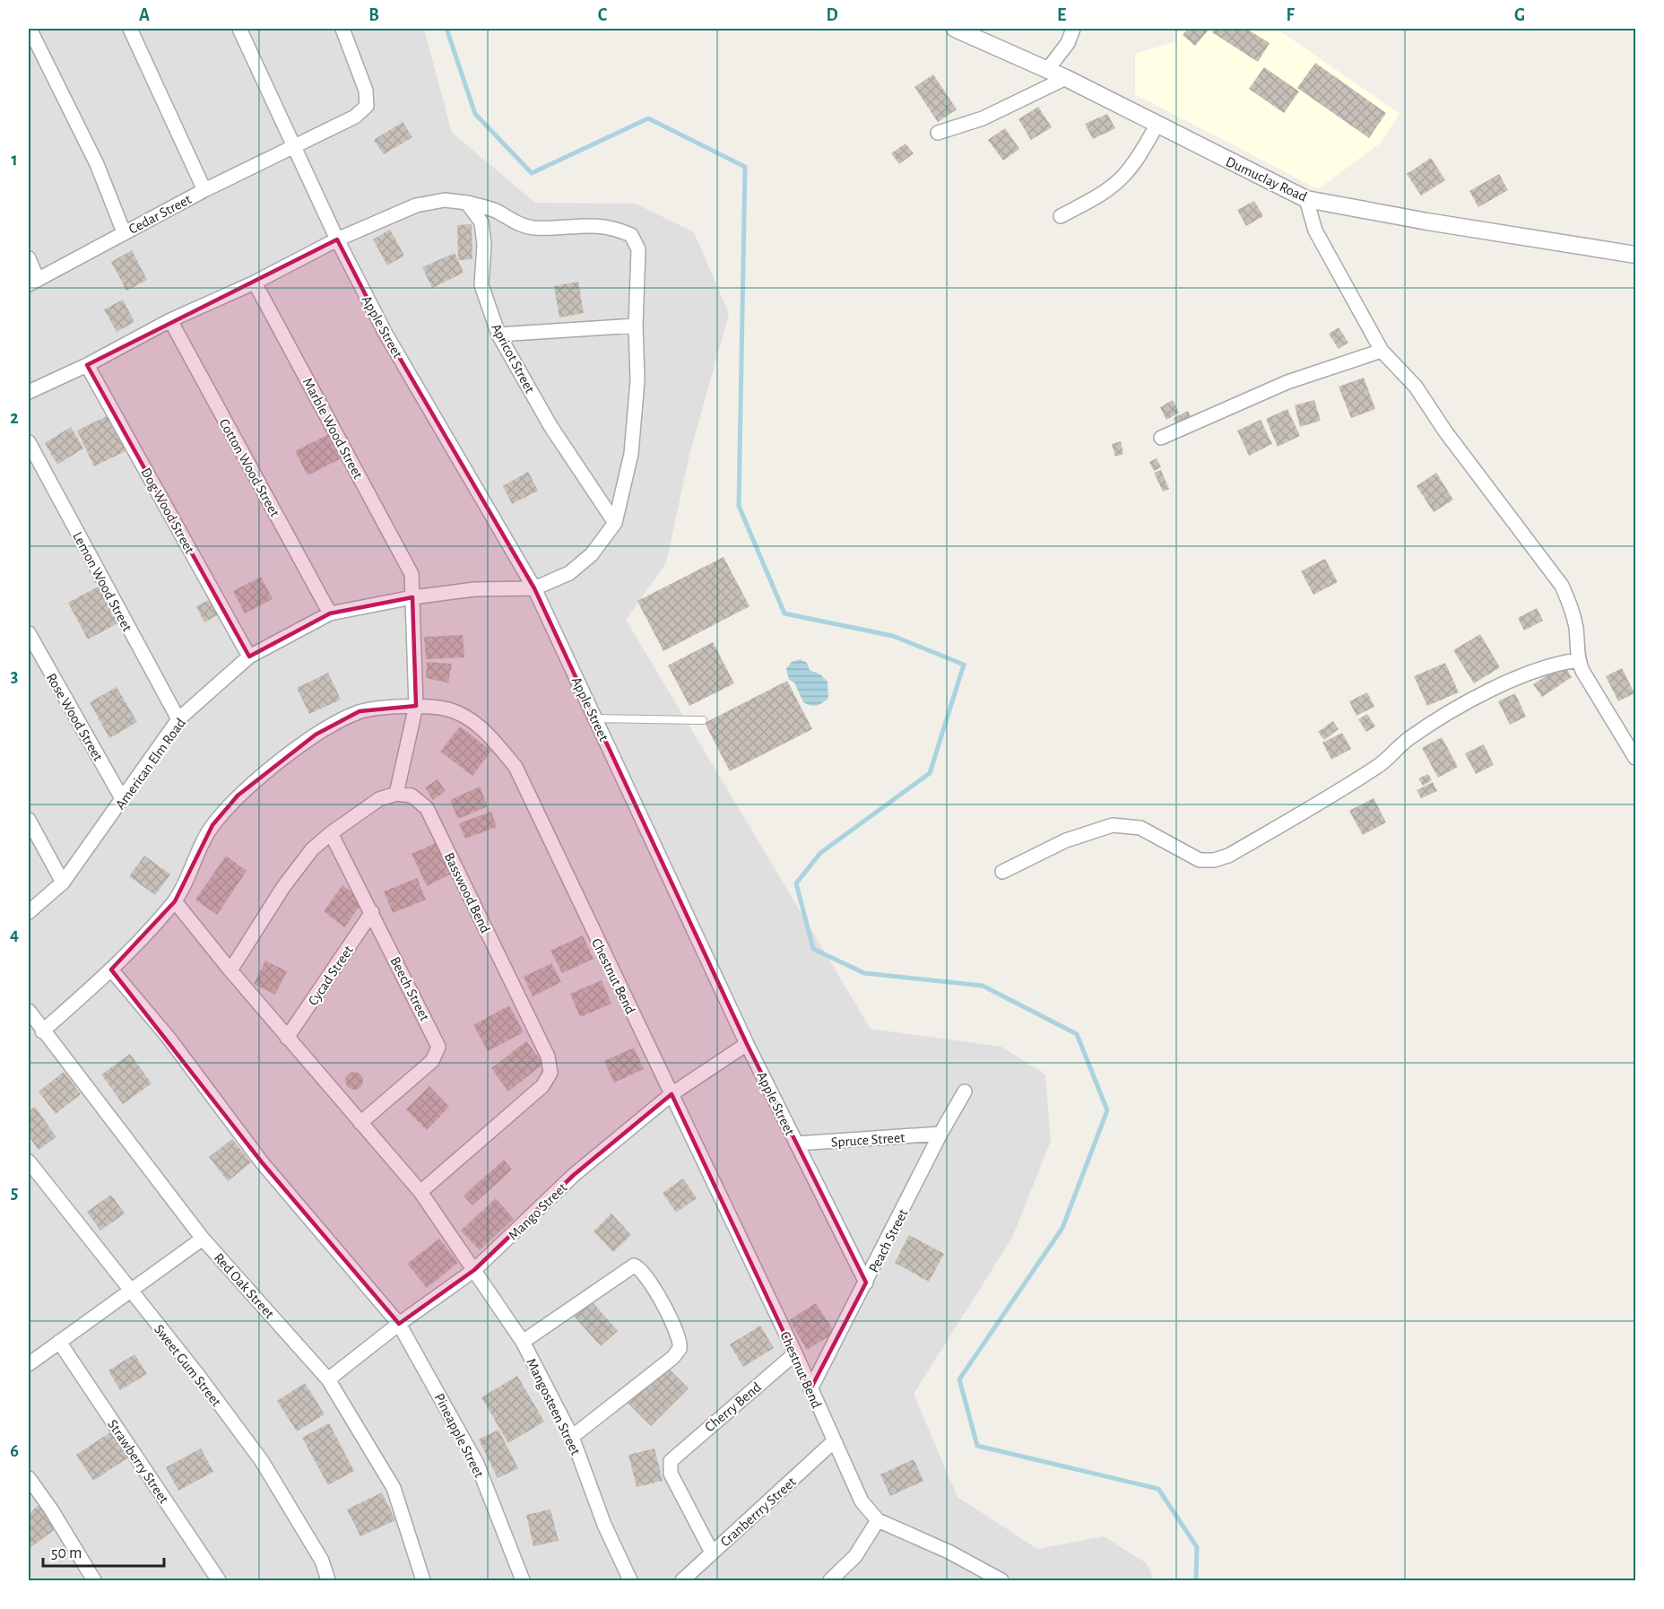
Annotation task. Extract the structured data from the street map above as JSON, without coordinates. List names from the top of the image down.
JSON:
{
  "streets": {
    "street": [
      "Dumuclay Road",
      "Cedar Street",
      "Apple Street",
      "Apricot Street",
      "Marble Wood Street",
      "Cotton Wood Street",
      "Dog Wood Street",
      "Lemon Wood Street",
      "Rose Wood Street",
      "American Elm Road",
      "Basswood Bend",
      "Cycad Street",
      "Chestnut Bend",
      "Beech Street",
      "Spruce Street",
      "Mango Street",
      "Peach Street",
      "Red Oak Street",
      "Sweet Gum Street",
      "Mangosteen Street",
      "Cherry Bend",
      "Pineapple Street",
      "Strawberry Street",
      "Cranberrry Street"
    ]
  },
  "crossings": [
    ["Cedar Street", "Apple Street"],
    ["Apple Street", "Spruce Street"],
    ["Apple Street", "Mango Street"],
    ["Apple Street", "Peach Street"],
    ["Marble Wood Street", "American Elm Road"],
    ["Cotton Wood Street", "American Elm Road"],
    ["Dog Wood Street", "American Elm Road"],
    ["Lemon Wood Street", "American Elm Road"],
    ["Rose Wood Street", "American Elm Road"],
    ["Basswood Bend", "Mangosteen Street"],
    ["Cycad Street", "Beech Street"],
    ["Cycad Street", "Mangosteen Street"],
    ["Chestnut Bend", "Mango Street"],
    ["Chestnut Bend", "Peach Street"],
    ["Chestnut Bend", "Red Oak Street"],
    ["Chestnut Bend", "Mangosteen Street"],
    ["Chestnut Bend", "Cherry Bend"],
    ["Chestnut Bend", "Pineapple Street"],
    ["Chestnut Bend", "Cranberrry Street"],
    ["Beech Street", "Mangosteen Street"],
    ["Spruce Street", "Peach Street"],
    ["Mango Street", "Red Oak Street"],
    ["Mango Street", "Mangosteen Street"],
    ["Mango Street", "Pineapple Street"],
    ["Cherry Bend", "Cranberrry Street"]
  ],
  "scale_bar": "50 m",
  "grid": {
    "columns": [
      "A",
      "B",
      "C",
      "D",
      "E",
      "F",
      "G"
    ],
    "rows": [
      "1",
      "2",
      "3",
      "4",
      "5",
      "6"
    ]
  }
}
